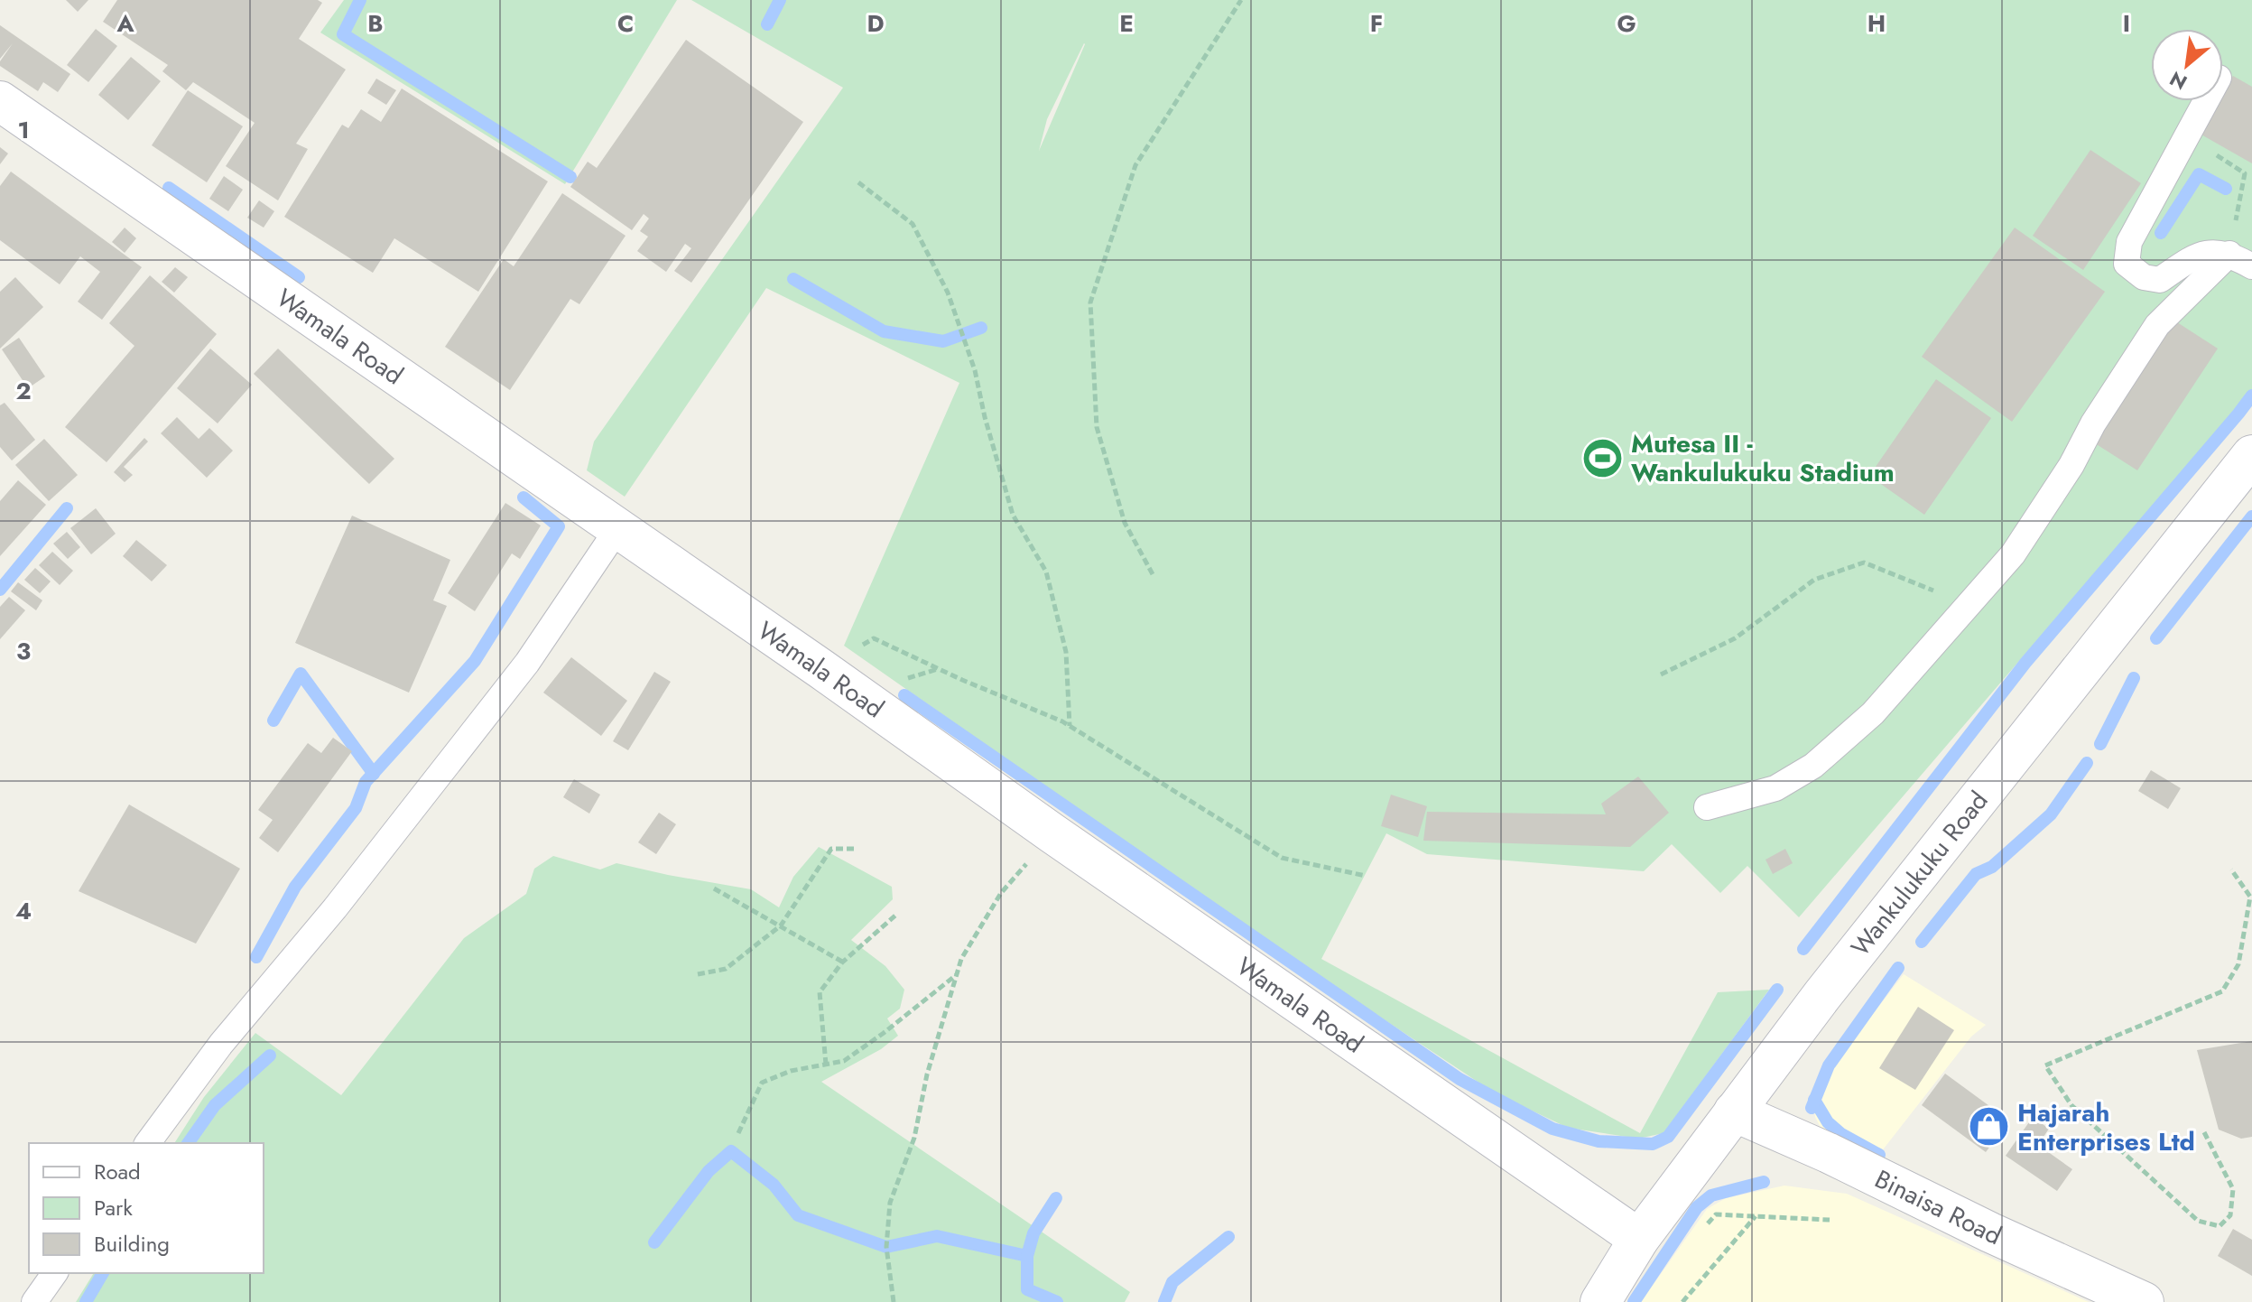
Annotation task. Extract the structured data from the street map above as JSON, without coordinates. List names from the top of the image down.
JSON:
{
  "streets": {
    "street": ["Wamala Road", "Wankulukuku Road", "Binaisa Road"]
  },
  "crossings": [
    ["Wamala Road", "Wankulukuku Road"],
    ["Wankulukuku Road", "Binaisa Road"]
  ],
  "places": {
    "sports": ["Mutesa II - Wankulukuku Stadium"],
    "shop": ["Hajarah Enterprises Ltd"]
  },
  "legend": ["Road", "Park", "Building"],
  "north": "bottom left",
  "grid": {
    "columns": [
      "A",
      "B",
      "C",
      "D",
      "E",
      "F",
      "G",
      "H",
      "I"
    ],
    "rows": [
      "1",
      "2",
      "3",
      "4"
    ]
  }
}
